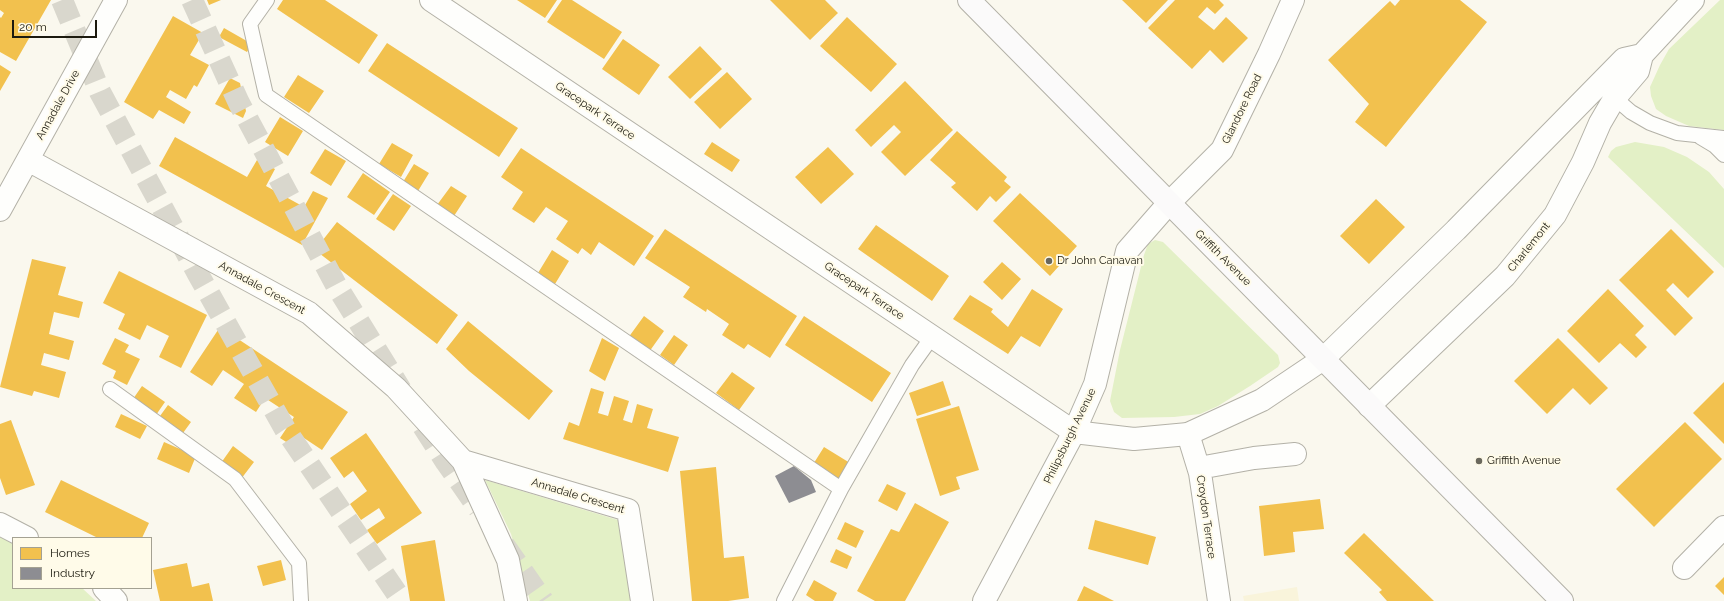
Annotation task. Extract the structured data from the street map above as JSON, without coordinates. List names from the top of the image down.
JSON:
{
  "streets": {
    "main road": ["Griffith Avenue"],
    "street": [
      "Annadale Drive",
      "Glandore Road",
      "Gracepark Terrace",
      "Charlemont",
      "Annadale Crescent",
      "Philipsburgh Avenue",
      "Croydon Terrace"
    ]
  },
  "crossings": [
    ["Annadale Drive", "Annadale Crescent"],
    ["Glandore Road", "Griffith Avenue"],
    ["Glandore Road", "Philipsburgh Avenue"],
    ["Gracepark Terrace", "Charlemont"],
    ["Gracepark Terrace", "Griffith Avenue"],
    ["Gracepark Terrace", "Philipsburgh Avenue"],
    ["Gracepark Terrace", "Croydon Terrace"],
    ["Charlemont", "Griffith Avenue"],
    ["Griffith Avenue", "Philipsburgh Avenue"]
  ],
  "places": ["Dr John Canavan", "Griffith Avenue"],
  "legend": ["Homes", "Industry"],
  "scale_bar": "20 m"
}
